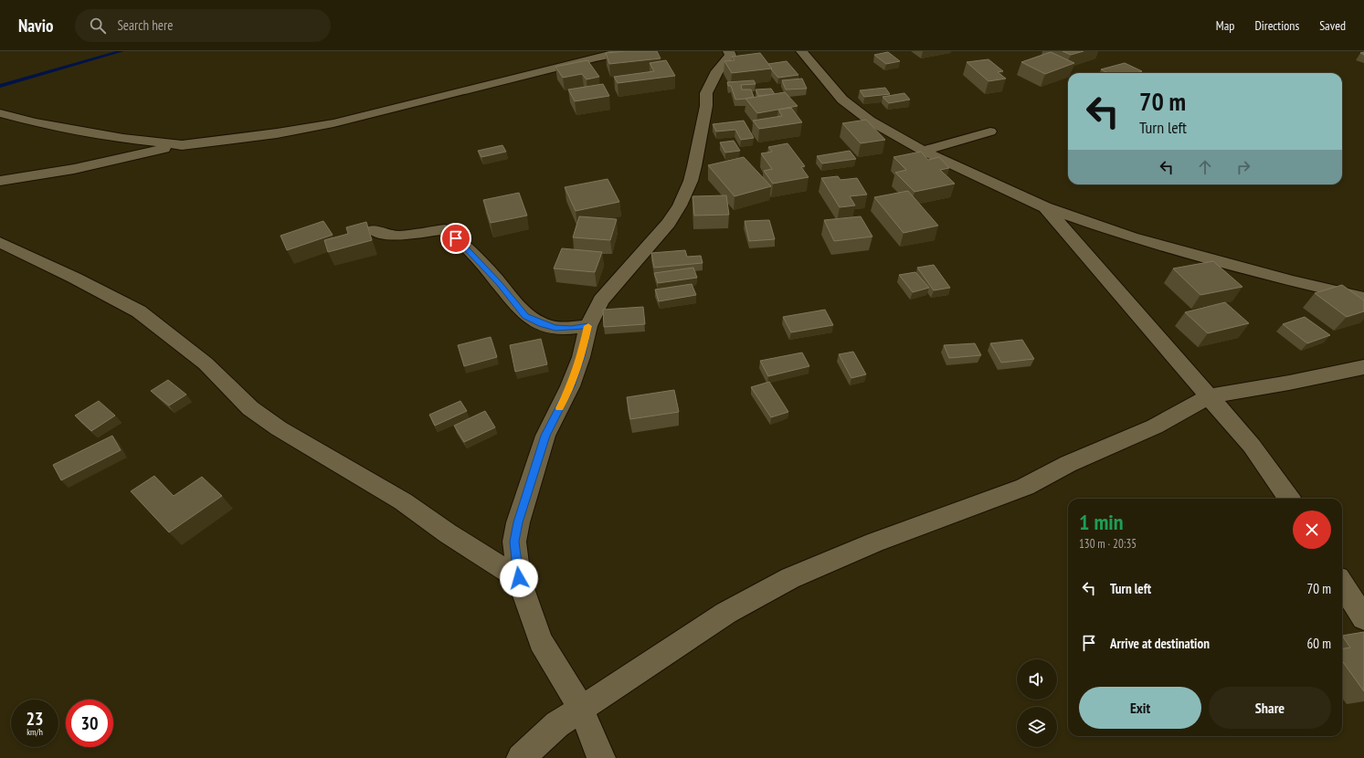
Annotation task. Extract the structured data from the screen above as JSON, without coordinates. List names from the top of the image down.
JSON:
{
  "page": {
    "header": "Navio",
    "search": "Search here",
    "nav": ["Map", "Directions", "Saved"],
    "turn": ["70 m", "Turn left"],
    "heading": ["1 min", "130 m · 20:35"],
    "list": [
      {
        "name": "Turn left",
        "value": "70 m"
      },
      {
        "name": "Arrive at destination",
        "value": "60 m"
      }
    ],
    "buttons": ["Exit", "Share"],
    "speed": "23 km/h",
    "limit": "30"
  }
}
